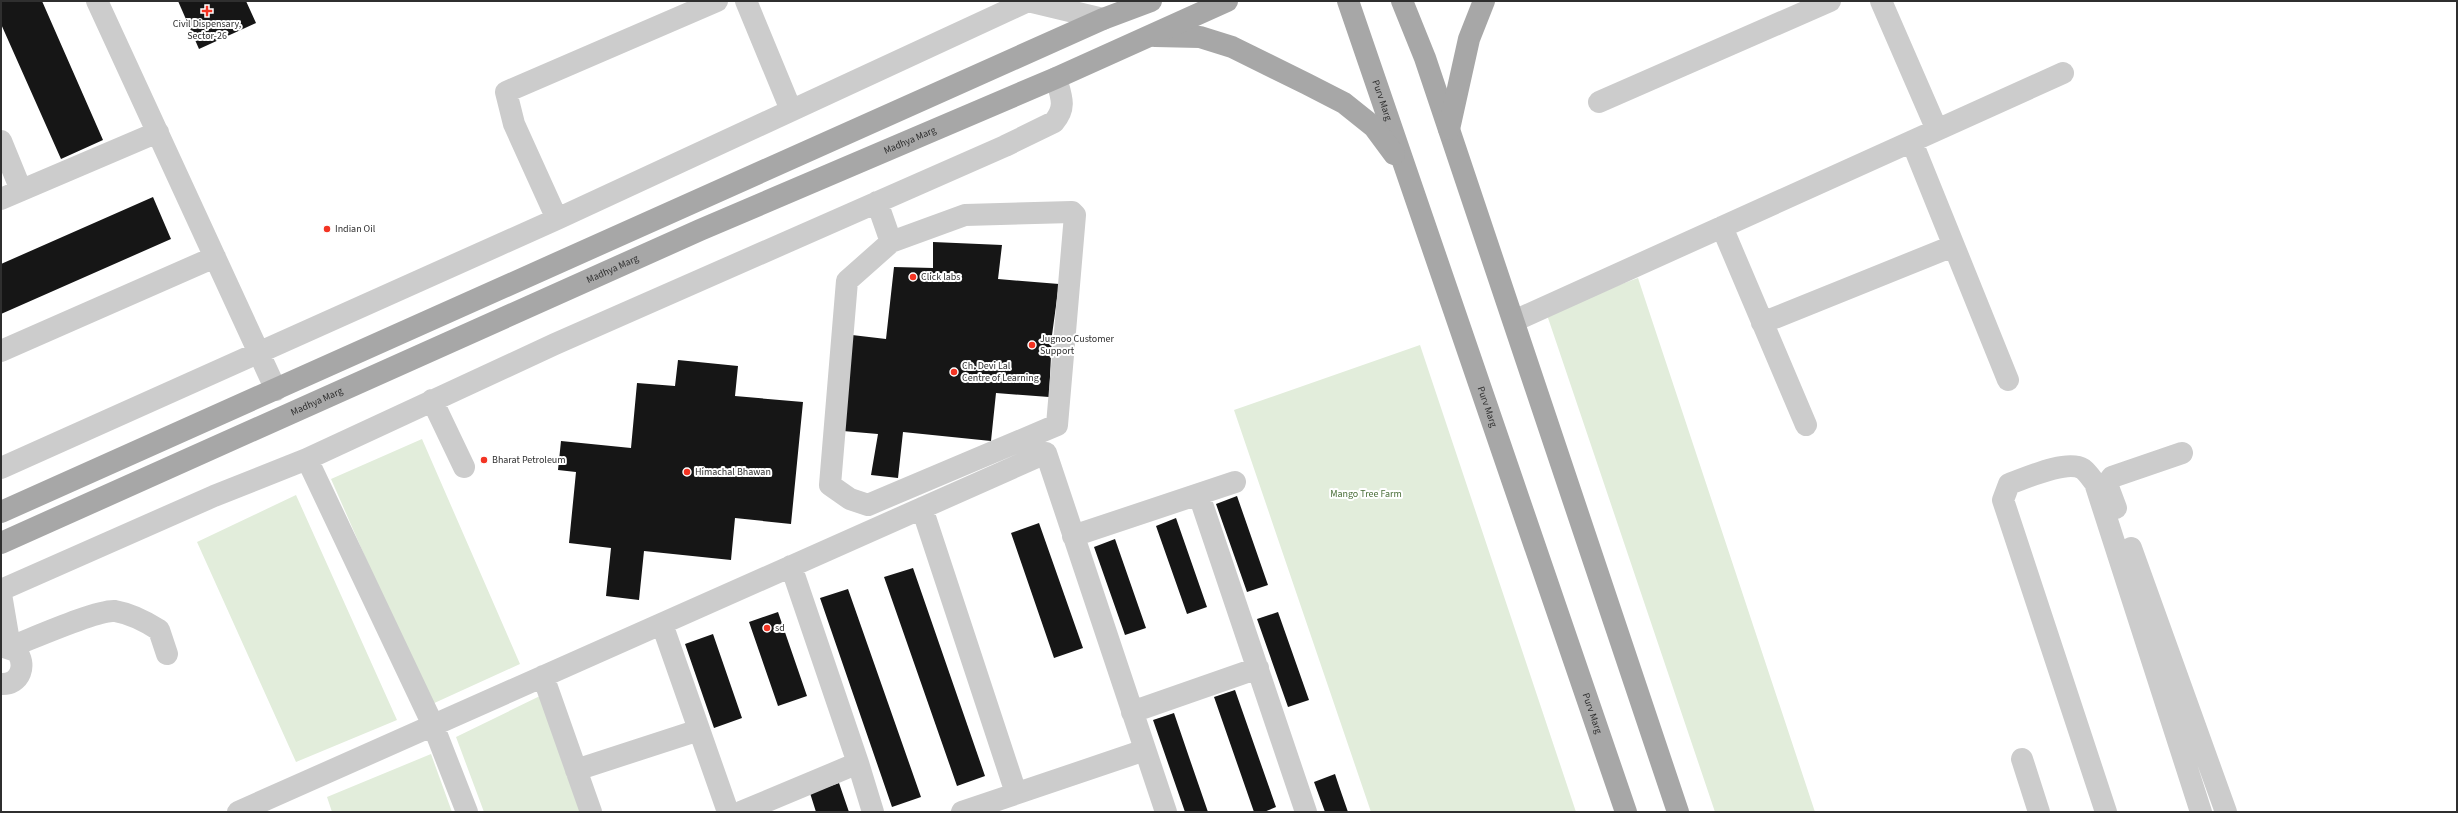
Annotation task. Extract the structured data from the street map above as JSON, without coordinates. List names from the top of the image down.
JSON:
{
  "streets": {
    "main road": ["Purv Marg", "Madhya Marg"]
  },
  "parks": ["Mango Tree Farm"],
  "places": {
    "health": ["Civil Dispensary, Sector-26"],
    "other": [
      "Indian Oil",
      "Click labs",
      "Jugnoo Customer Support",
      "Ch. Devi Lal Centre of Learning",
      "Bharat Petroleum",
      "Himachal Bhawan",
      "sd"
    ]
  }
}
